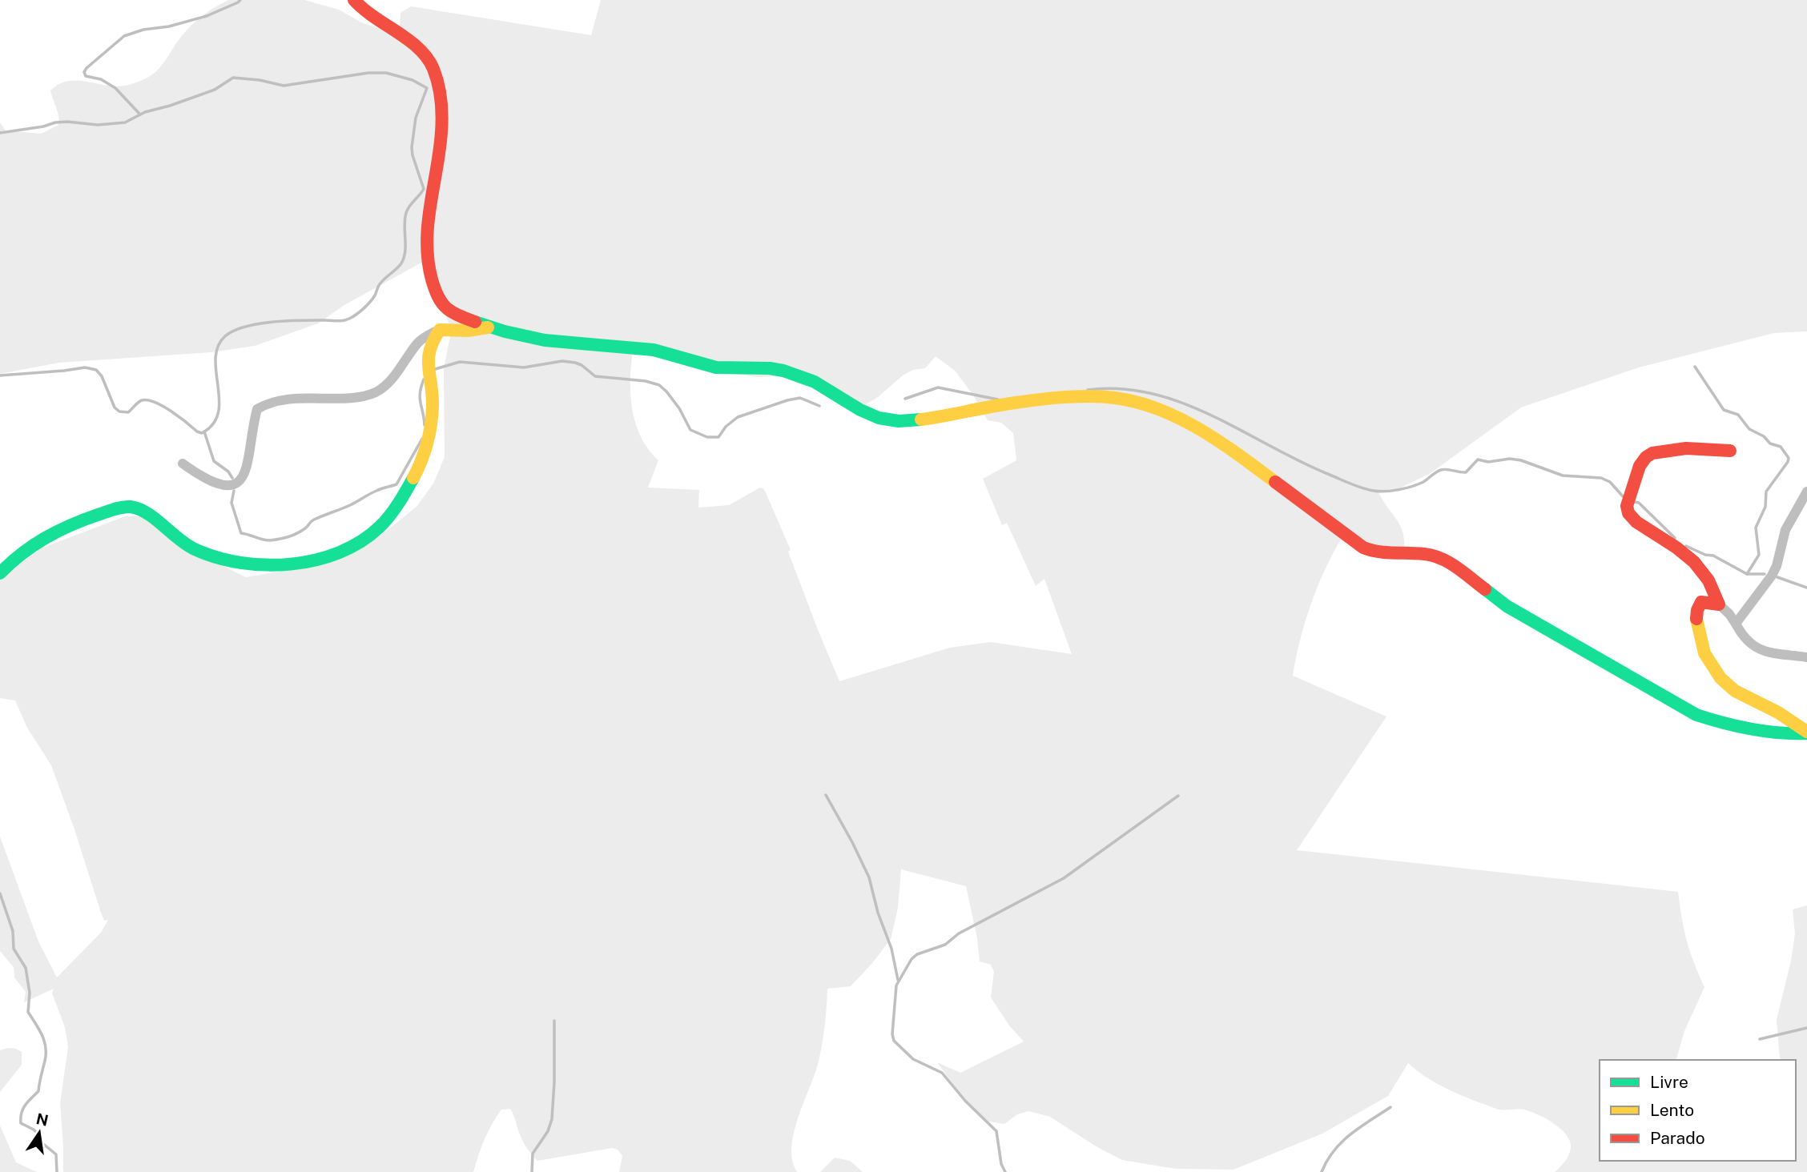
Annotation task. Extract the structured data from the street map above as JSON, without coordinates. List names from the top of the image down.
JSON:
{
  "legend": ["Livre", "Lento", "Parado"],
  "north": "top"
}
